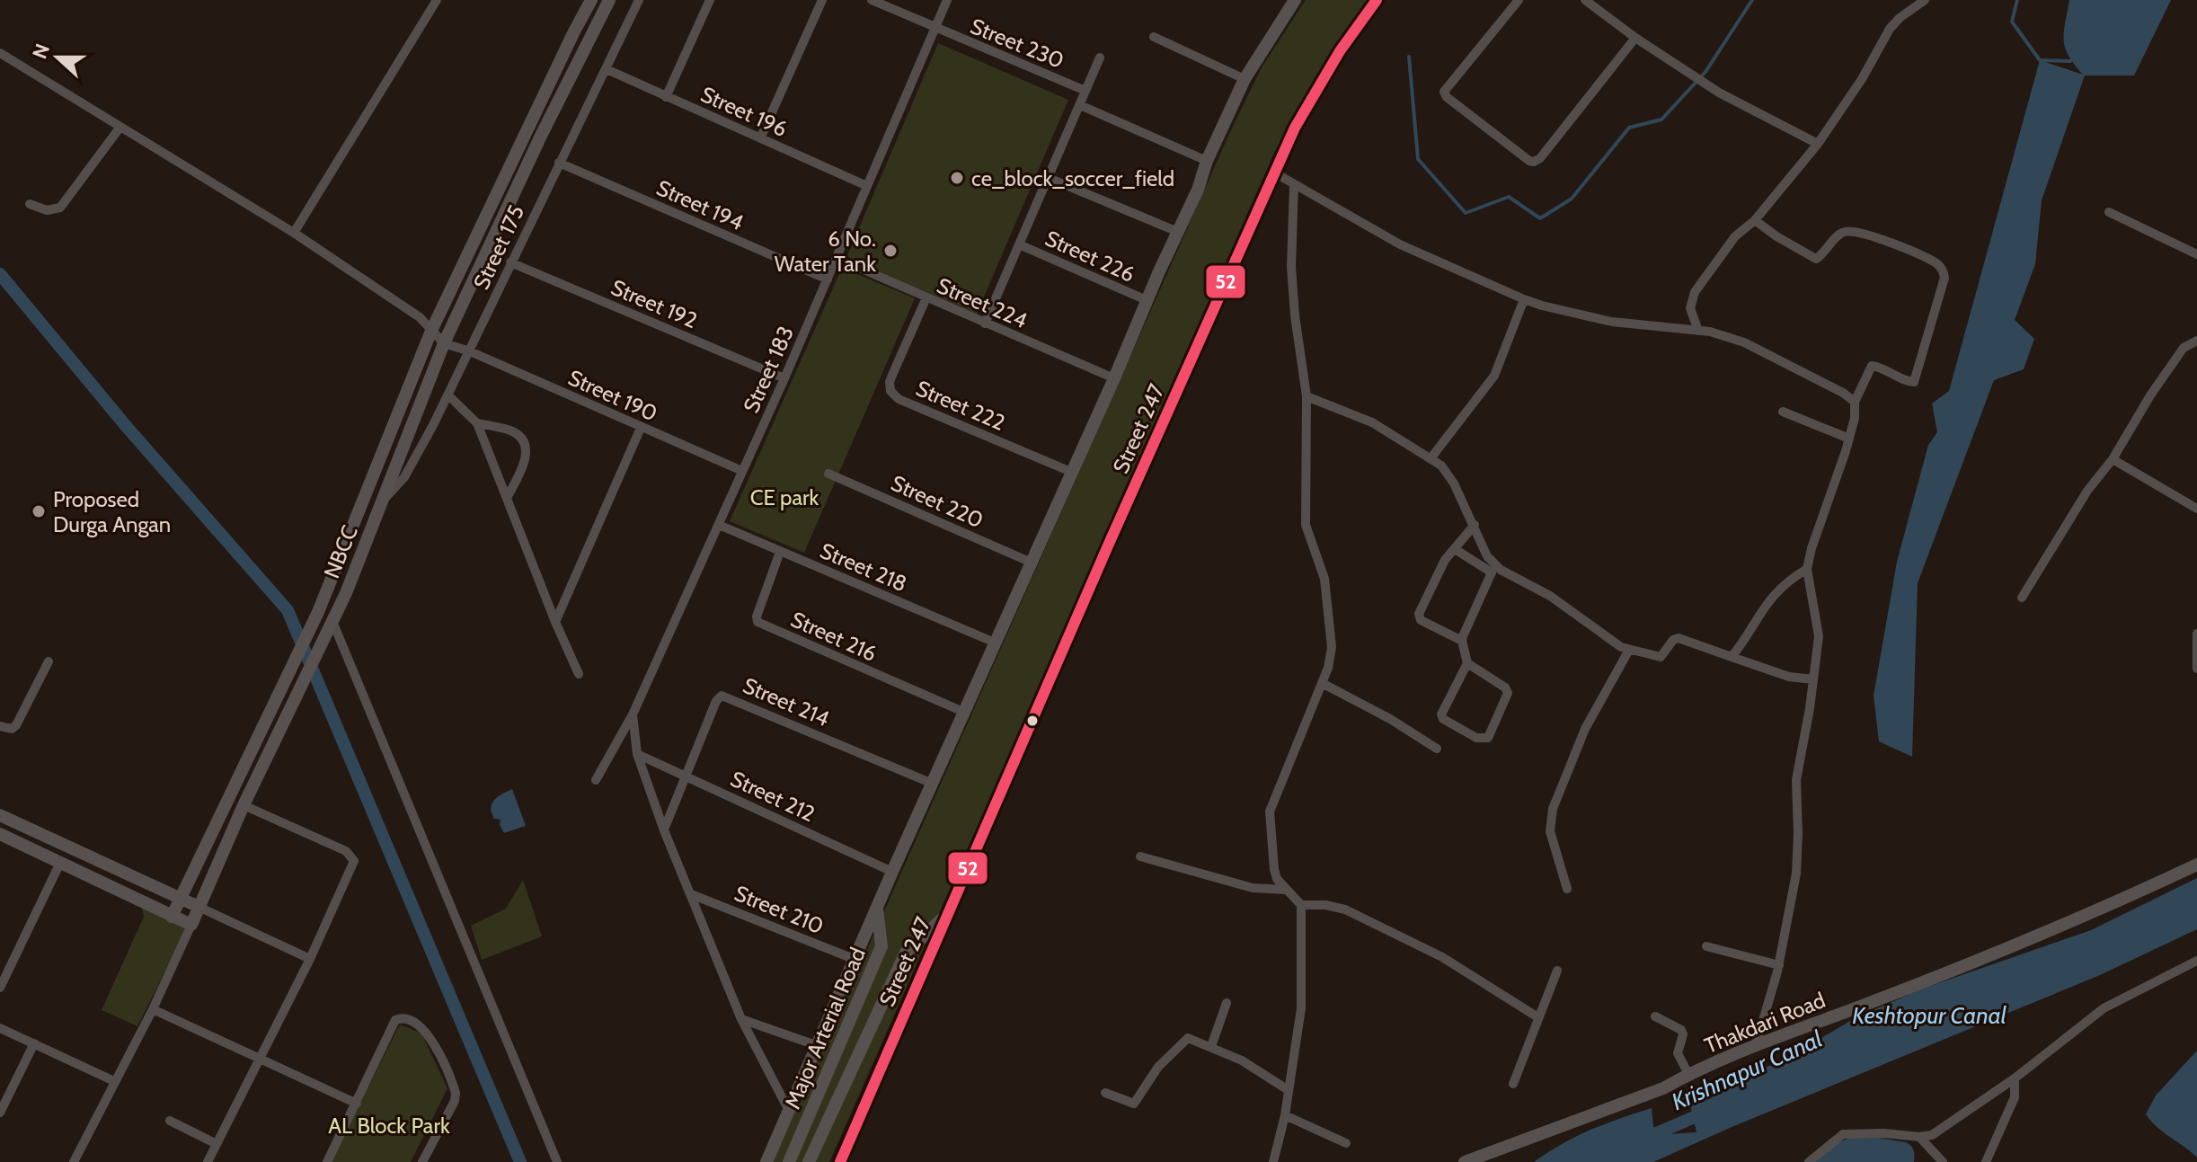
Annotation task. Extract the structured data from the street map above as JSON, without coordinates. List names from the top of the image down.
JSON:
{
  "streets": {
    "street": [
      "Street 230",
      "Street 196",
      "Street 194",
      "Street 175",
      "Street 226",
      "Street 224",
      "Street 192",
      "Street 183",
      "Street 190",
      "Street 222",
      "Street 247",
      "Street 220",
      "NBCC",
      "Street 218",
      "Street 216",
      "Street 214",
      "Street 212",
      "Street 210",
      "Thakdari Road",
      "Major Arterial Road"
    ]
  },
  "crossings": [
    ["Street 230", "Street 183"],
    ["Street 196", "Street 175"],
    ["Street 196", "Street 183"],
    ["Street 194", "Street 175"],
    ["Street 194", "Street 183"],
    ["Street 175", "Street 192"],
    ["Street 175", "Street 190"],
    ["Street 175", "NBCC"],
    ["Street 226", "Street 247"],
    ["Street 224", "Street 183"],
    ["Street 224", "Street 222"],
    ["Street 224", "Street 247"],
    ["Street 192", "Street 183"],
    ["Street 183", "Street 190"],
    ["Street 183", "Street 218"],
    ["Street 190", "NBCC"],
    ["Street 222", "Street 247"],
    ["Street 247", "Street 220"],
    ["Street 247", "Street 218"],
    ["Street 247", "Street 216"],
    ["Street 247", "Street 214"],
    ["Street 247", "Street 212"],
    ["Street 247", "Street 210"],
    ["Street 247", "Major Arterial Road"],
    ["Street 218", "Street 216"],
    ["Street 214", "Street 212"]
  ],
  "water": ["Keshtopur Canal", "Krishnapur Canal"],
  "parks": ["CE park", "AL Block Park"],
  "places": ["ce_block_soccer_field", "6 No. Water Tank", "Proposed Durga Angan"],
  "lines": ["transit line 52"],
  "north": "left"
}
